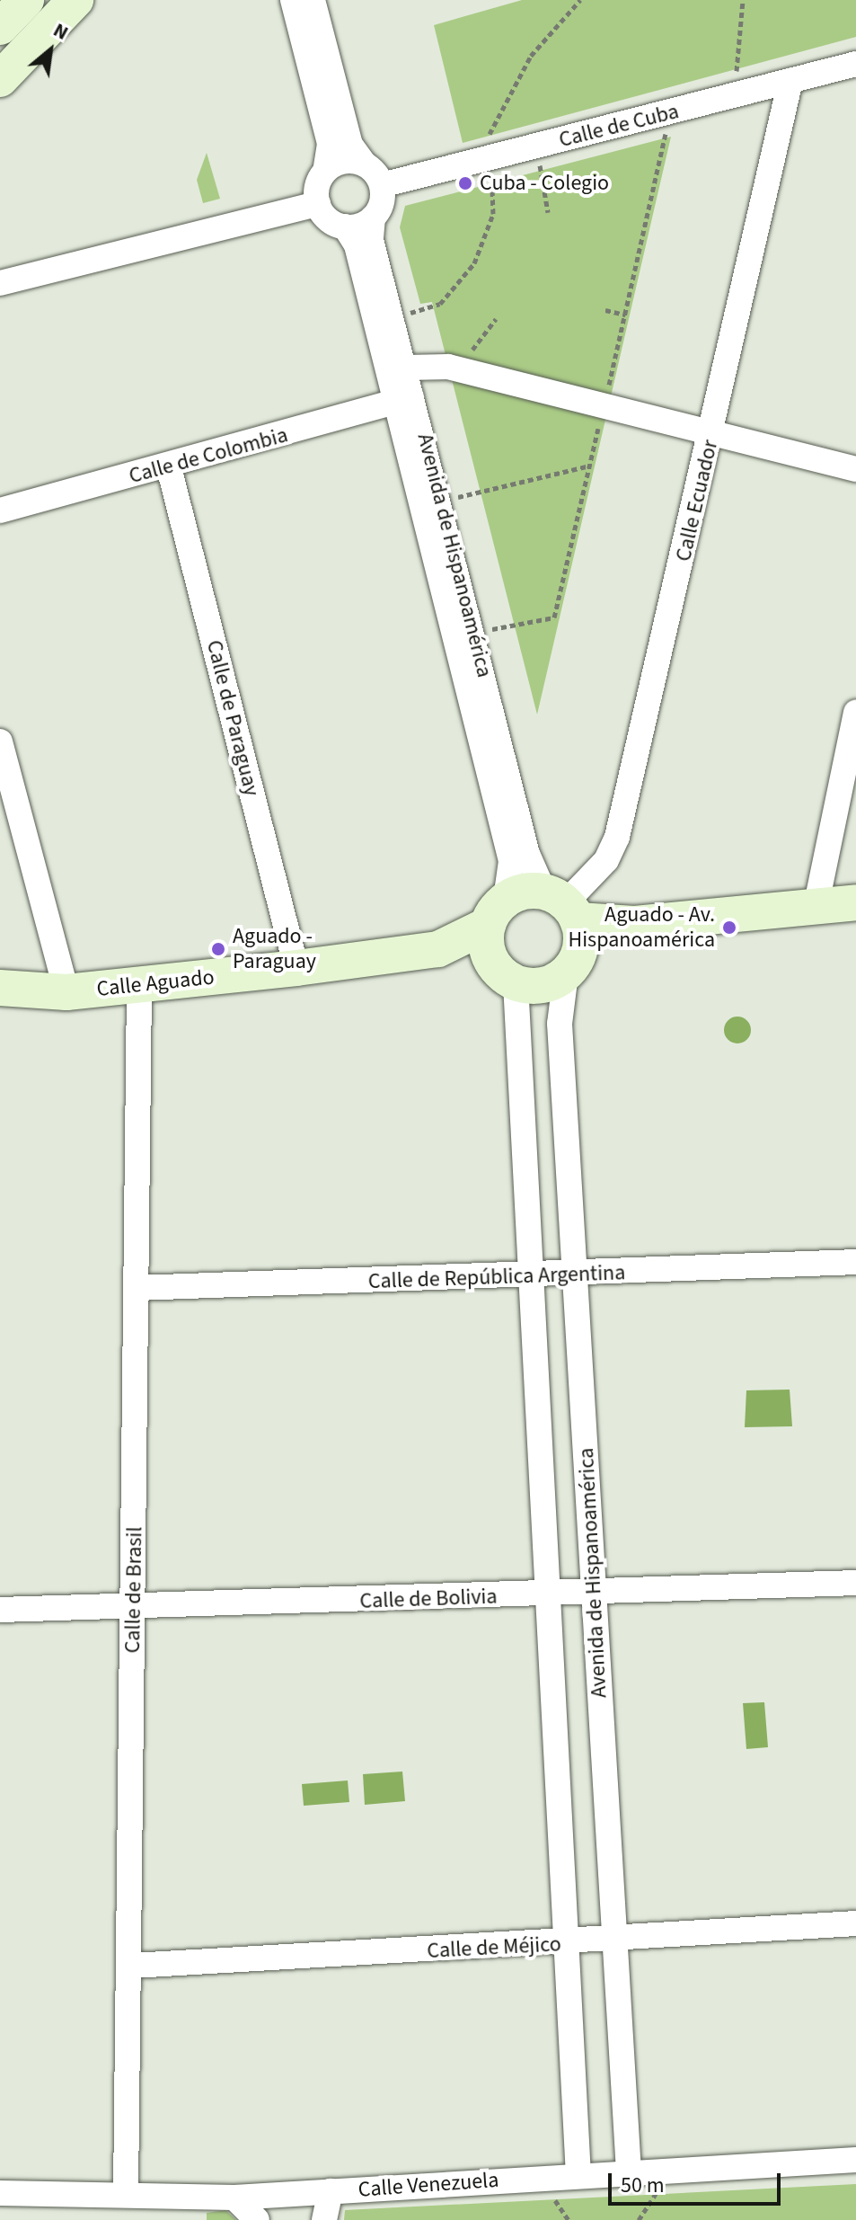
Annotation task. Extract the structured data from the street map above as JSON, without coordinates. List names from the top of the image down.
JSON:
{
  "streets": {
    "street": [
      "Calle de Cuba",
      "Calle de Colombia",
      "Calle Ecuador",
      "Avenida de Hispanoamérica",
      "Calle de Paraguay",
      "Calle Aguado",
      "Calle de República Argentina",
      "Calle de Brasil",
      "Calle de Bolivia",
      "Calle de Méjico",
      "Calle Venezuela"
    ]
  },
  "crossings": [
    ["Calle de Cuba", "Calle Ecuador"],
    ["Calle de Cuba", "Avenida de Hispanoamérica"],
    ["Calle de Colombia", "Avenida de Hispanoamérica"],
    ["Calle de Colombia", "Calle de Paraguay"],
    ["Calle Ecuador", "Avenida de Hispanoamérica"],
    ["Calle Ecuador", "Calle Aguado"],
    ["Avenida de Hispanoamérica", "Calle Aguado"],
    ["Avenida de Hispanoamérica", "Calle de República Argentina"],
    ["Avenida de Hispanoamérica", "Calle de Bolivia"],
    ["Avenida de Hispanoamérica", "Calle de Méjico"],
    ["Avenida de Hispanoamérica", "Calle Venezuela"],
    ["Calle de Paraguay", "Calle Aguado"],
    ["Calle Aguado", "Calle de Brasil"],
    ["Calle de República Argentina", "Calle de Brasil"],
    ["Calle de Brasil", "Calle de Bolivia"],
    ["Calle de Brasil", "Calle de Méjico"],
    ["Calle de Brasil", "Calle Venezuela"]
  ],
  "places": ["Cuba - Colegio", "Aguado - Av. Hispanoamérica", "Aguado - Paraguay"],
  "scale_bar": "50 m",
  "north": "top right"
}
